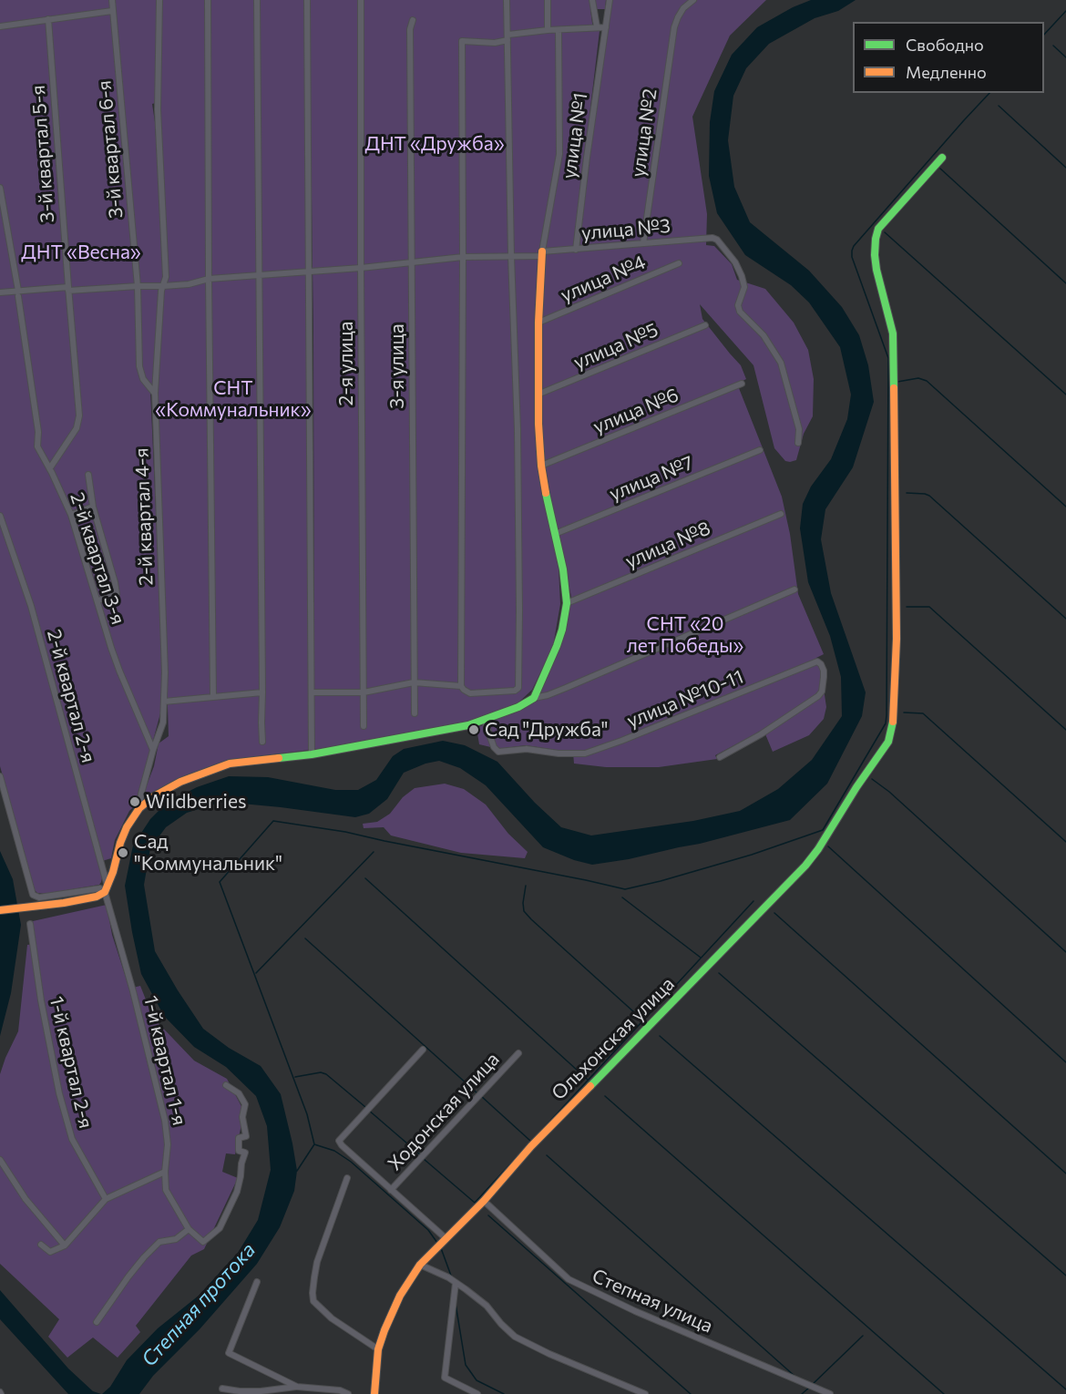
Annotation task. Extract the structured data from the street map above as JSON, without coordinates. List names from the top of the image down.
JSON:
{
  "streets": {
    "street": [
      "улица №2",
      "улица №1",
      "3-й квартал 6-я",
      "3-й квартал 5-я",
      "улица №3",
      "улица №4",
      "улица №5",
      "2-я улица",
      "3-я улица",
      "улица №6",
      "улица №7",
      "2-й квартал 4-я",
      "улица №8",
      "2-й квартал 3-я",
      "2-й квартал 2-я",
      "улица №10-11",
      "Ольхонская улица",
      "1-й квартал 1-я",
      "1-й квартал 2-я",
      "Ходонская улица",
      "Степная улица"
    ]
  },
  "crossings": [
    ["улица №2", "улица №3"],
    ["улица №1", "улица №3"],
    ["3-й квартал 6-я", "улица №3"],
    ["3-й квартал 6-я", "2-й квартал 4-я"],
    ["3-й квартал 5-я", "улица №3"],
    ["улица №3", "2-я улица"],
    ["улица №3", "3-я улица"],
    ["улица №3", "2-й квартал 4-я"],
    ["улица №3", "2-й квартал 3-я"],
    ["2-й квартал 4-я", "2-й квартал 3-я"],
    ["2-й квартал 2-я", "1-й квартал 1-я"],
    ["Ольхонская улица", "Степная улица"]
  ],
  "water": ["Степная протока"],
  "parks": [
    "ДНТ «Дружба»",
    "ДНТ «Весна»",
    "СНТ «Коммунальник»",
    "СНТ «20 лет Победы»"
  ],
  "places": ["Сад \"Дружба\"", "Wildberries", "Сад \"Коммунальник\""],
  "legend": ["Свободно", "Медленно"]
}
